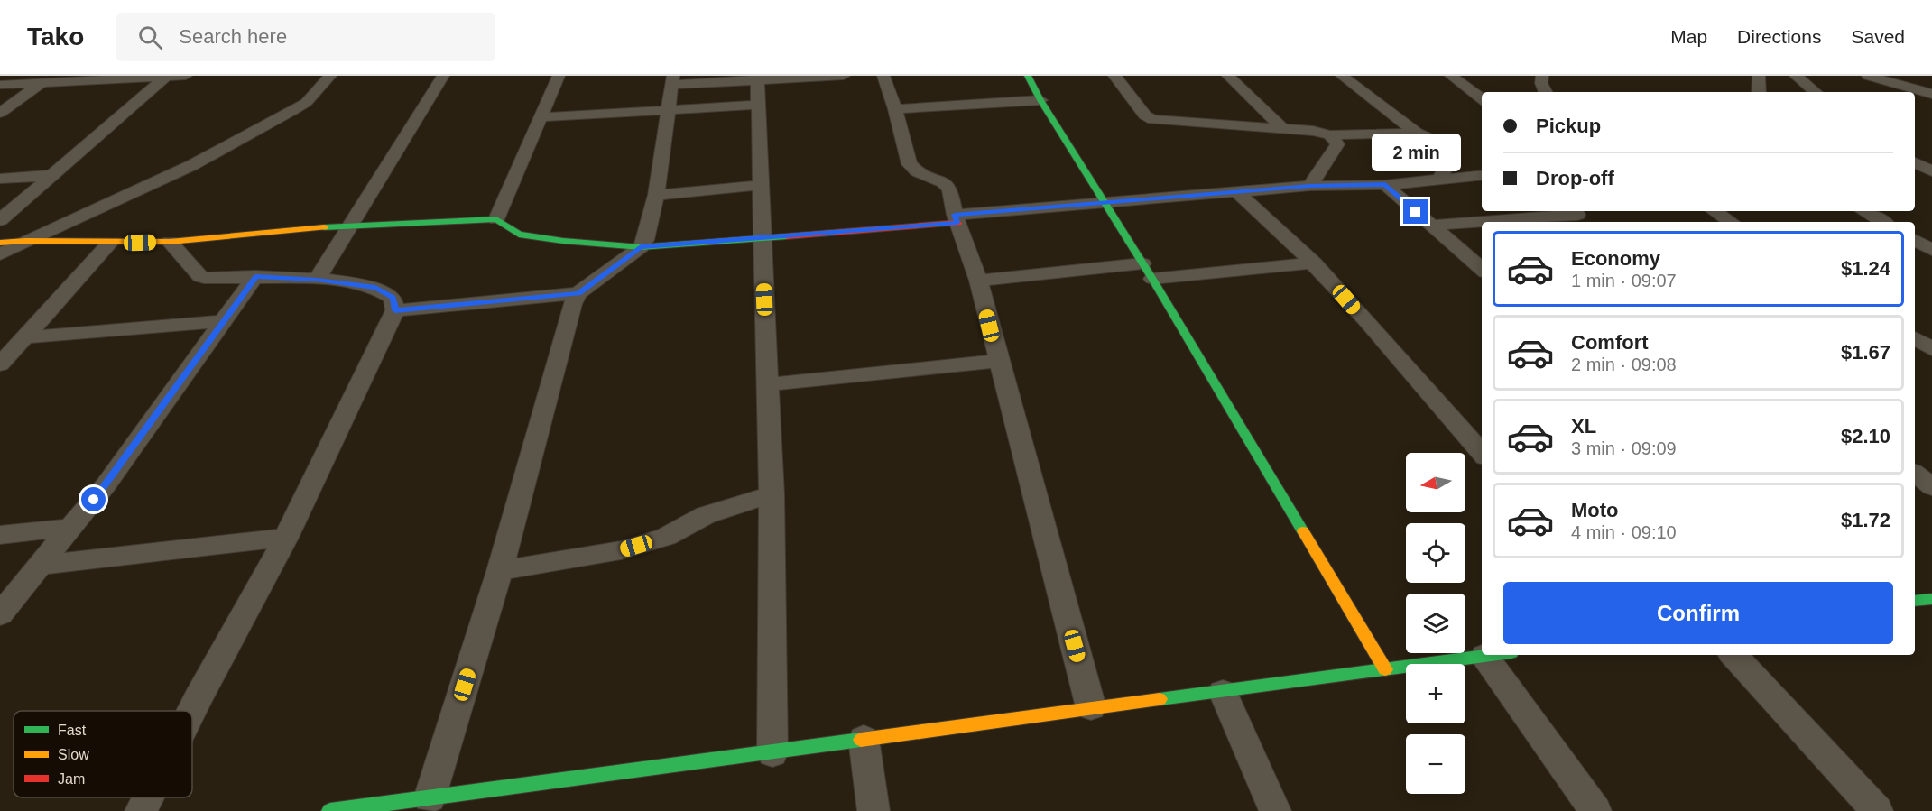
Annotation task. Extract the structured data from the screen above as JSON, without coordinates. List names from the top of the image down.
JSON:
{
  "legend": ["Fast", "Slow", "Jam"],
  "north": "left",
  "page": {
    "header": "Tako",
    "search": "Search here",
    "nav": ["Map", "Directions", "Saved"],
    "banner": ["Pickup", "Drop-off"],
    "bubble": "2 min",
    "list": [
      {
        "name": "Economy",
        "note": "1 min · 09:07",
        "value": "$1.24"
      },
      {
        "name": "Comfort",
        "note": "2 min · 09:08",
        "value": "$1.67"
      },
      {
        "name": "XL",
        "note": "3 min · 09:09",
        "value": "$2.10"
      },
      {
        "name": "Moto",
        "note": "4 min · 09:10",
        "value": "$1.72"
      }
    ],
    "map_buttons": ["+", "−"],
    "buttons": "Confirm"
  }
}
